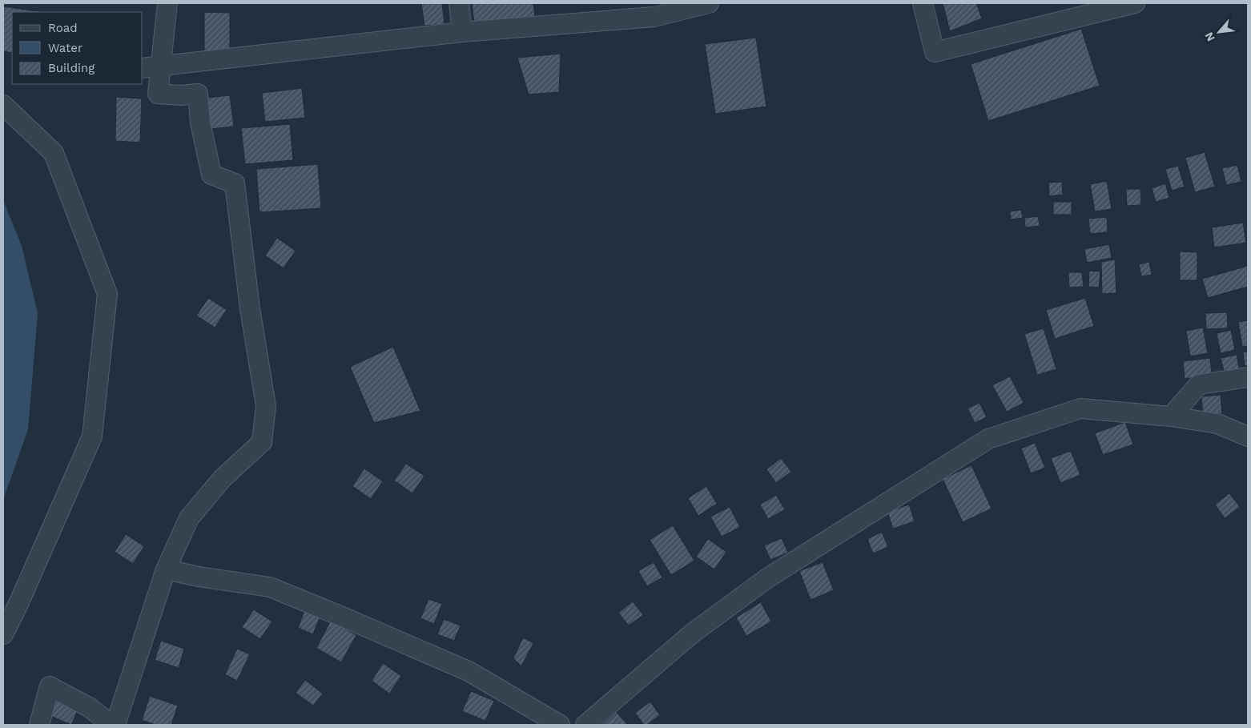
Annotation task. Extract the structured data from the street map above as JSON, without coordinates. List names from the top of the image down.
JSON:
{
  "legend": ["Road", "Water", "Building"],
  "north": "bottom left"
}
